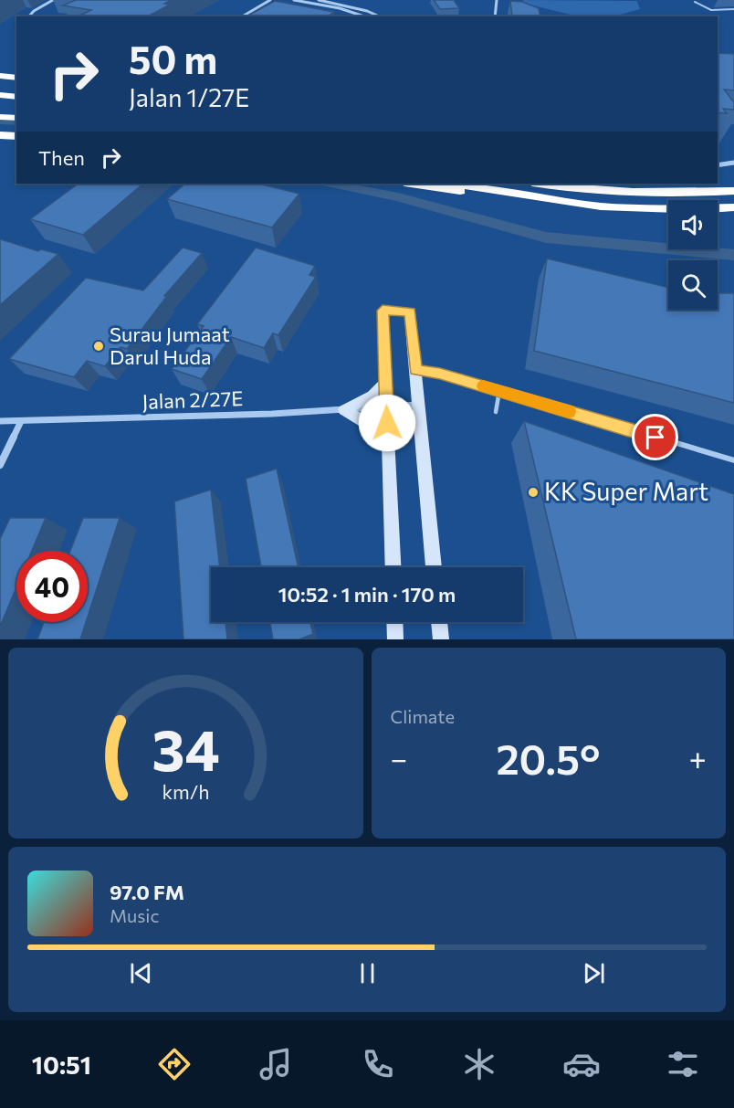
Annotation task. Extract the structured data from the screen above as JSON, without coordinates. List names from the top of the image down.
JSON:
{
  "streets": {
    "street": ["Jalan 2/27E"]
  },
  "places": ["Surau Jumaat Darul Huda", "KK Super Mart"],
  "page": {
    "turn": ["50 m", "Jalan 1/27E"],
    "then": "Then",
    "limit": "40",
    "trip": "10:52 · 1 min · 170 m",
    "tile": "Climate",
    "heat": ["−", "20.5°", "+"],
    "song": ["97.0 FM", "Music"],
    "tabs": "10:51",
    "gauge": ["34", "km/h"]
  }
}
